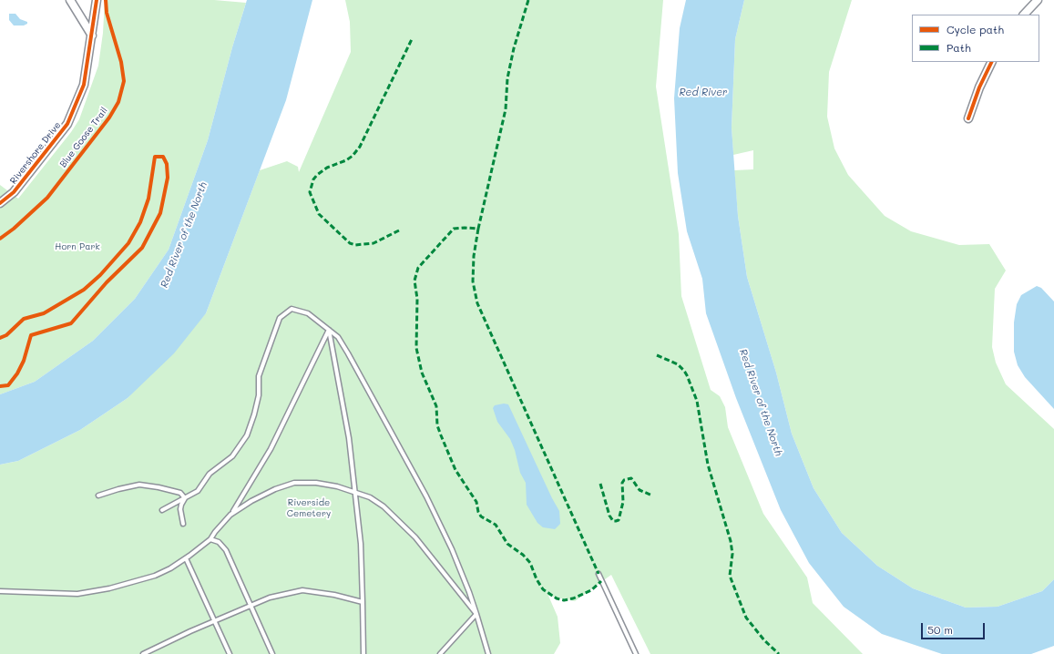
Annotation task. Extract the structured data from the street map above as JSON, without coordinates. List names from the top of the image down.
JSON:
{
  "streets": {
    "street": ["Rivershore Drive"],
    "cycle path": ["Blue Goose Trail"]
  },
  "water": ["Red River", "Red River of the North"],
  "parks": ["Horn Park", "Riverside Cemetery"],
  "legend": ["Cycle path", "Path"],
  "scale_bar": "50 m"
}
